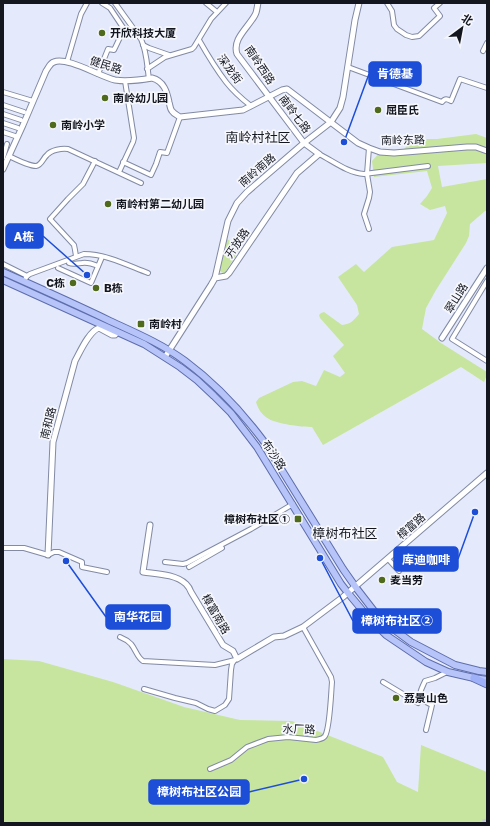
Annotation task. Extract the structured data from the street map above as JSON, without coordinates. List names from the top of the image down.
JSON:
{
  "streets": {
    "main road": ["布沙路"],
    "street": [
      "健民路",
      "南岭西路",
      "深龙街",
      "南岭七路",
      "南岭东路",
      "南岭南路",
      "开放路",
      "翠山路",
      "南和路",
      "樟富路",
      "樟富南路",
      "水厂路"
    ]
  },
  "crossings": [
    ["南岭西路", "南岭七路"],
    ["南岭西路", "南岭东路"],
    ["南岭七路", "南岭东路"],
    ["南岭七路", "南岭南路"],
    ["南岭东路", "南岭南路"],
    ["南岭南路", "开放路"],
    ["南和路", "布沙路"],
    ["布沙路", "樟富路"]
  ],
  "districts": ["南岭村社区", "樟树布社区"],
  "places": {
    "other": [
      "开欣科技大厦",
      "南岭幼儿园",
      "屈臣氏",
      "南岭小学",
      "肯德基",
      "南岭村第二幼儿园",
      "A栋",
      "C栋",
      "B栋",
      "库迪咖啡",
      "樟树布社区②",
      "南华花园",
      "麦当劳",
      "荔景山色",
      "樟树布社区公园"
    ],
    "transit": ["南岭村", "樟树布社区①"]
  },
  "north": "top right"
}
